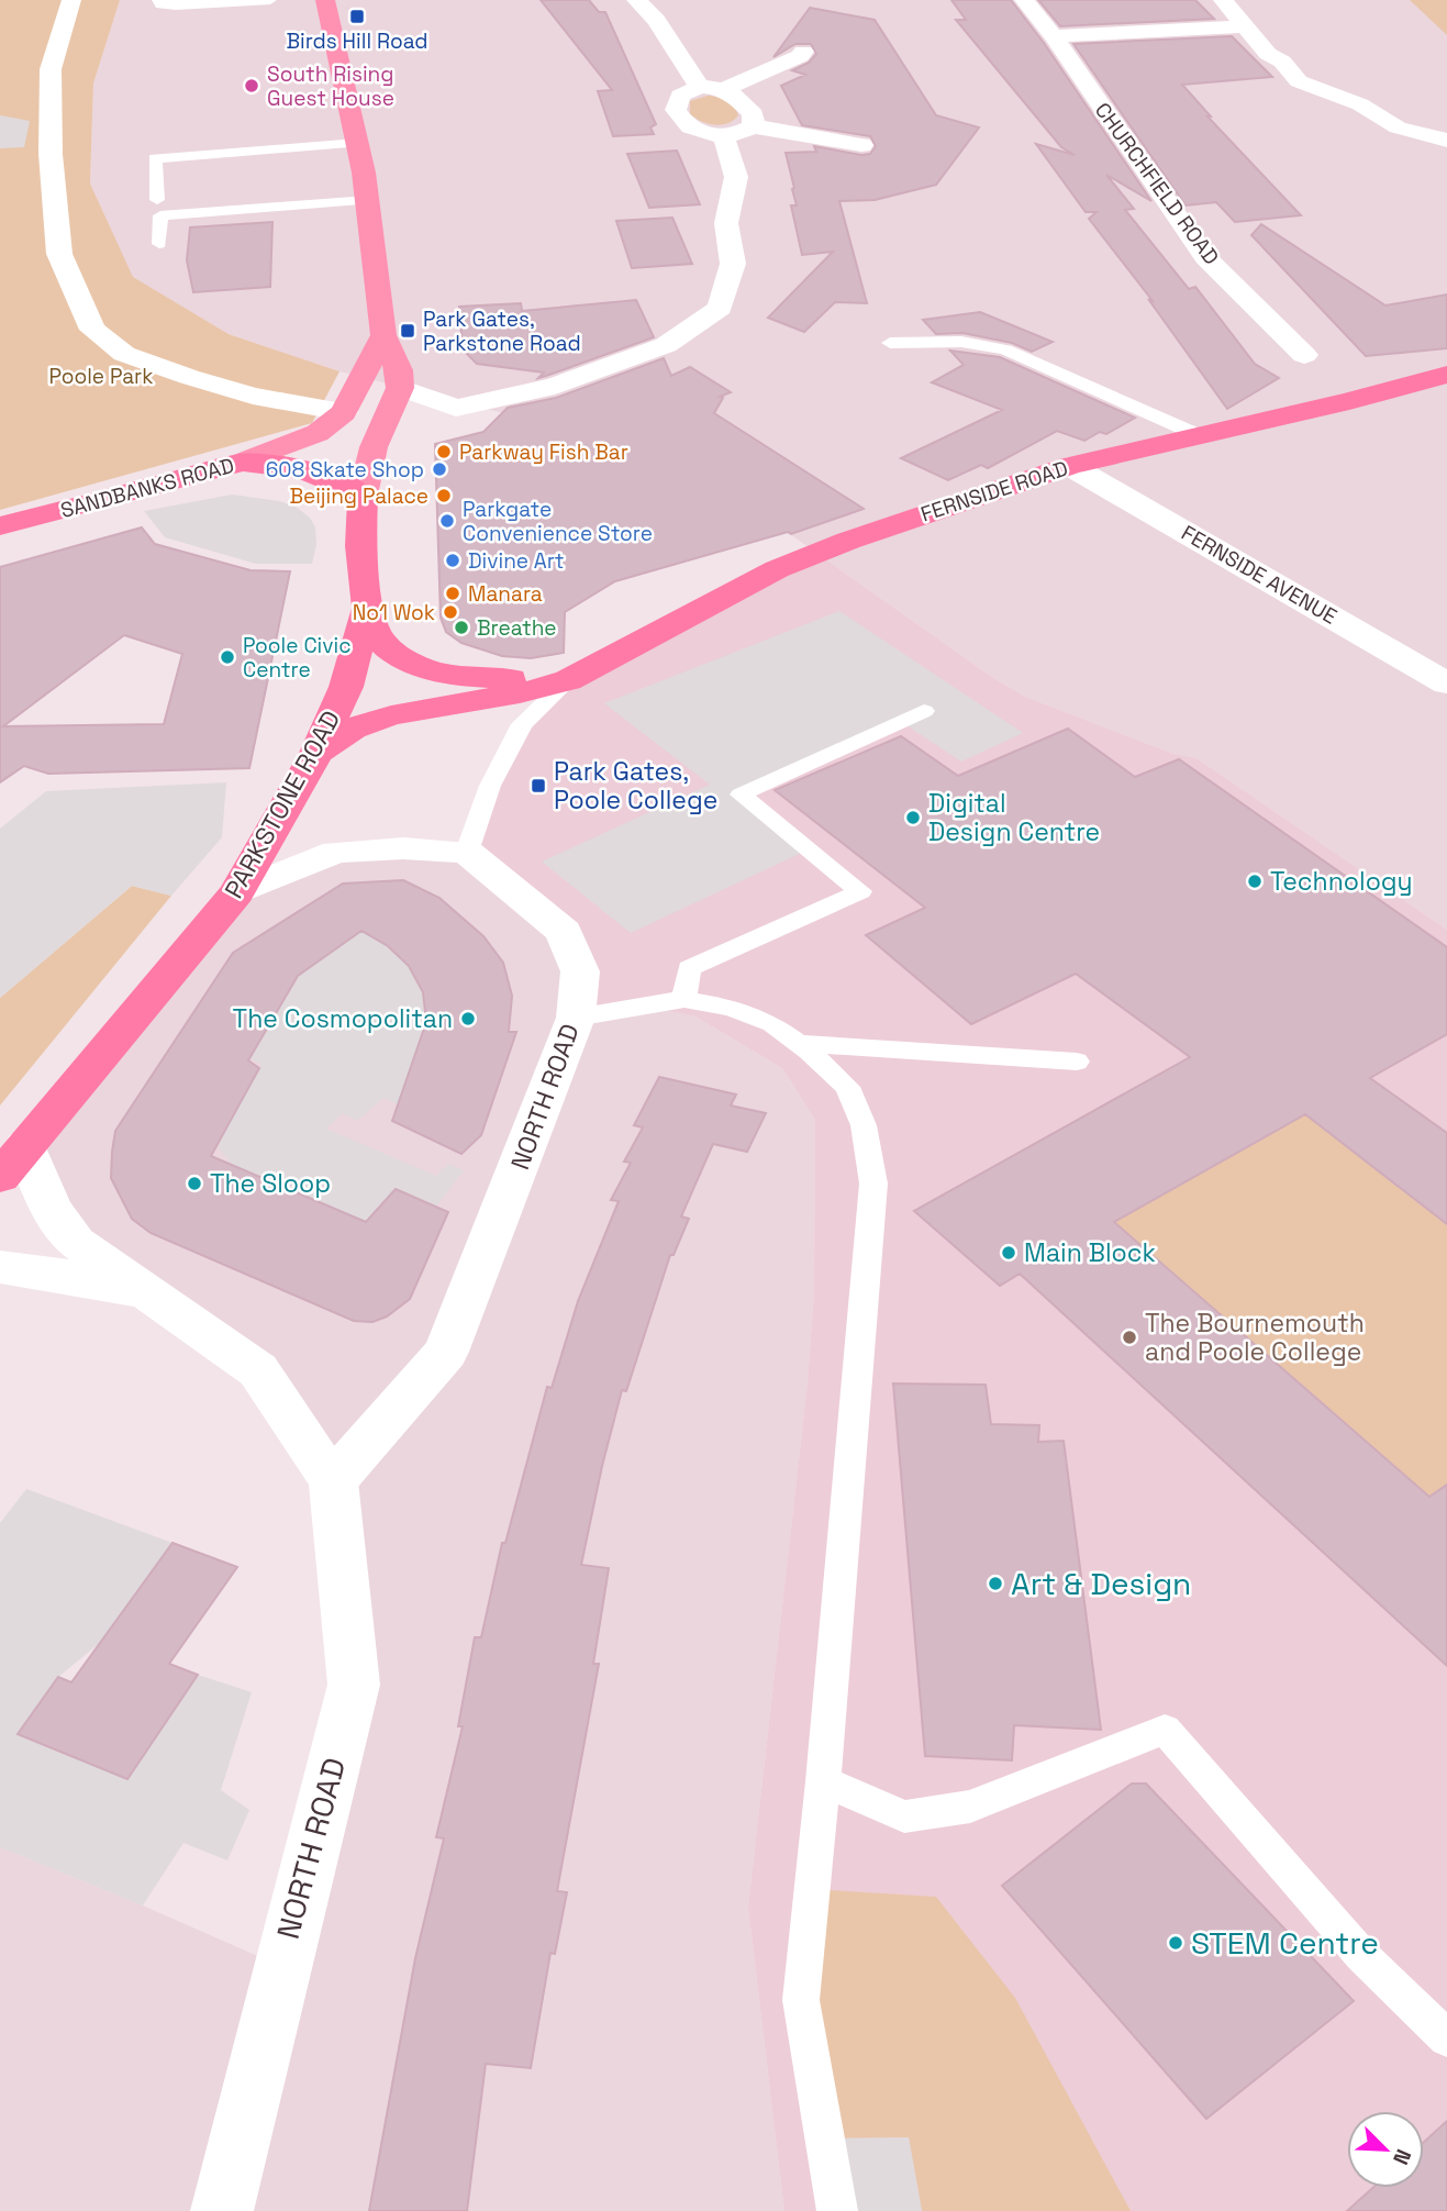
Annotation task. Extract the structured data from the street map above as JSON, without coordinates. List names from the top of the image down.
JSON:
{
  "streets": {
    "highway": ["SANDBANKS ROAD", "FERNSIDE ROAD", "PARKSTONE ROAD"],
    "street": ["CHURCHFIELD ROAD", "FERNSIDE AVENUE", "NORTH ROAD"]
  },
  "crossings": [
    ["SANDBANKS ROAD", "PARKSTONE ROAD"],
    ["FERNSIDE ROAD", "FERNSIDE AVENUE"],
    ["FERNSIDE ROAD", "PARKSTONE ROAD"],
    ["FERNSIDE ROAD", "NORTH ROAD"],
    ["PARKSTONE ROAD", "NORTH ROAD"]
  ],
  "parks": ["Poole Park"],
  "places": {
    "transit": ["Birds Hill Road", "Park Gates, Parkstone Road", "Park Gates, Poole College"],
    "other": [
      "South Rising Guest House",
      "Parkway Fish Bar",
      "608 Skate Shop",
      "Beijing Palace",
      "Parkgate Convenience Store",
      "Divine Art",
      "Manara",
      "No1 Wok",
      "Breathe",
      "Poole Civic Centre",
      "Digital Design Centre",
      "Technology",
      "The Cosmopolitan",
      "The Sloop",
      "Main Block",
      "The Bournemouth and Poole College",
      "Art & Design",
      "STEM Centre"
    ]
  },
  "north": "bottom right"
}
